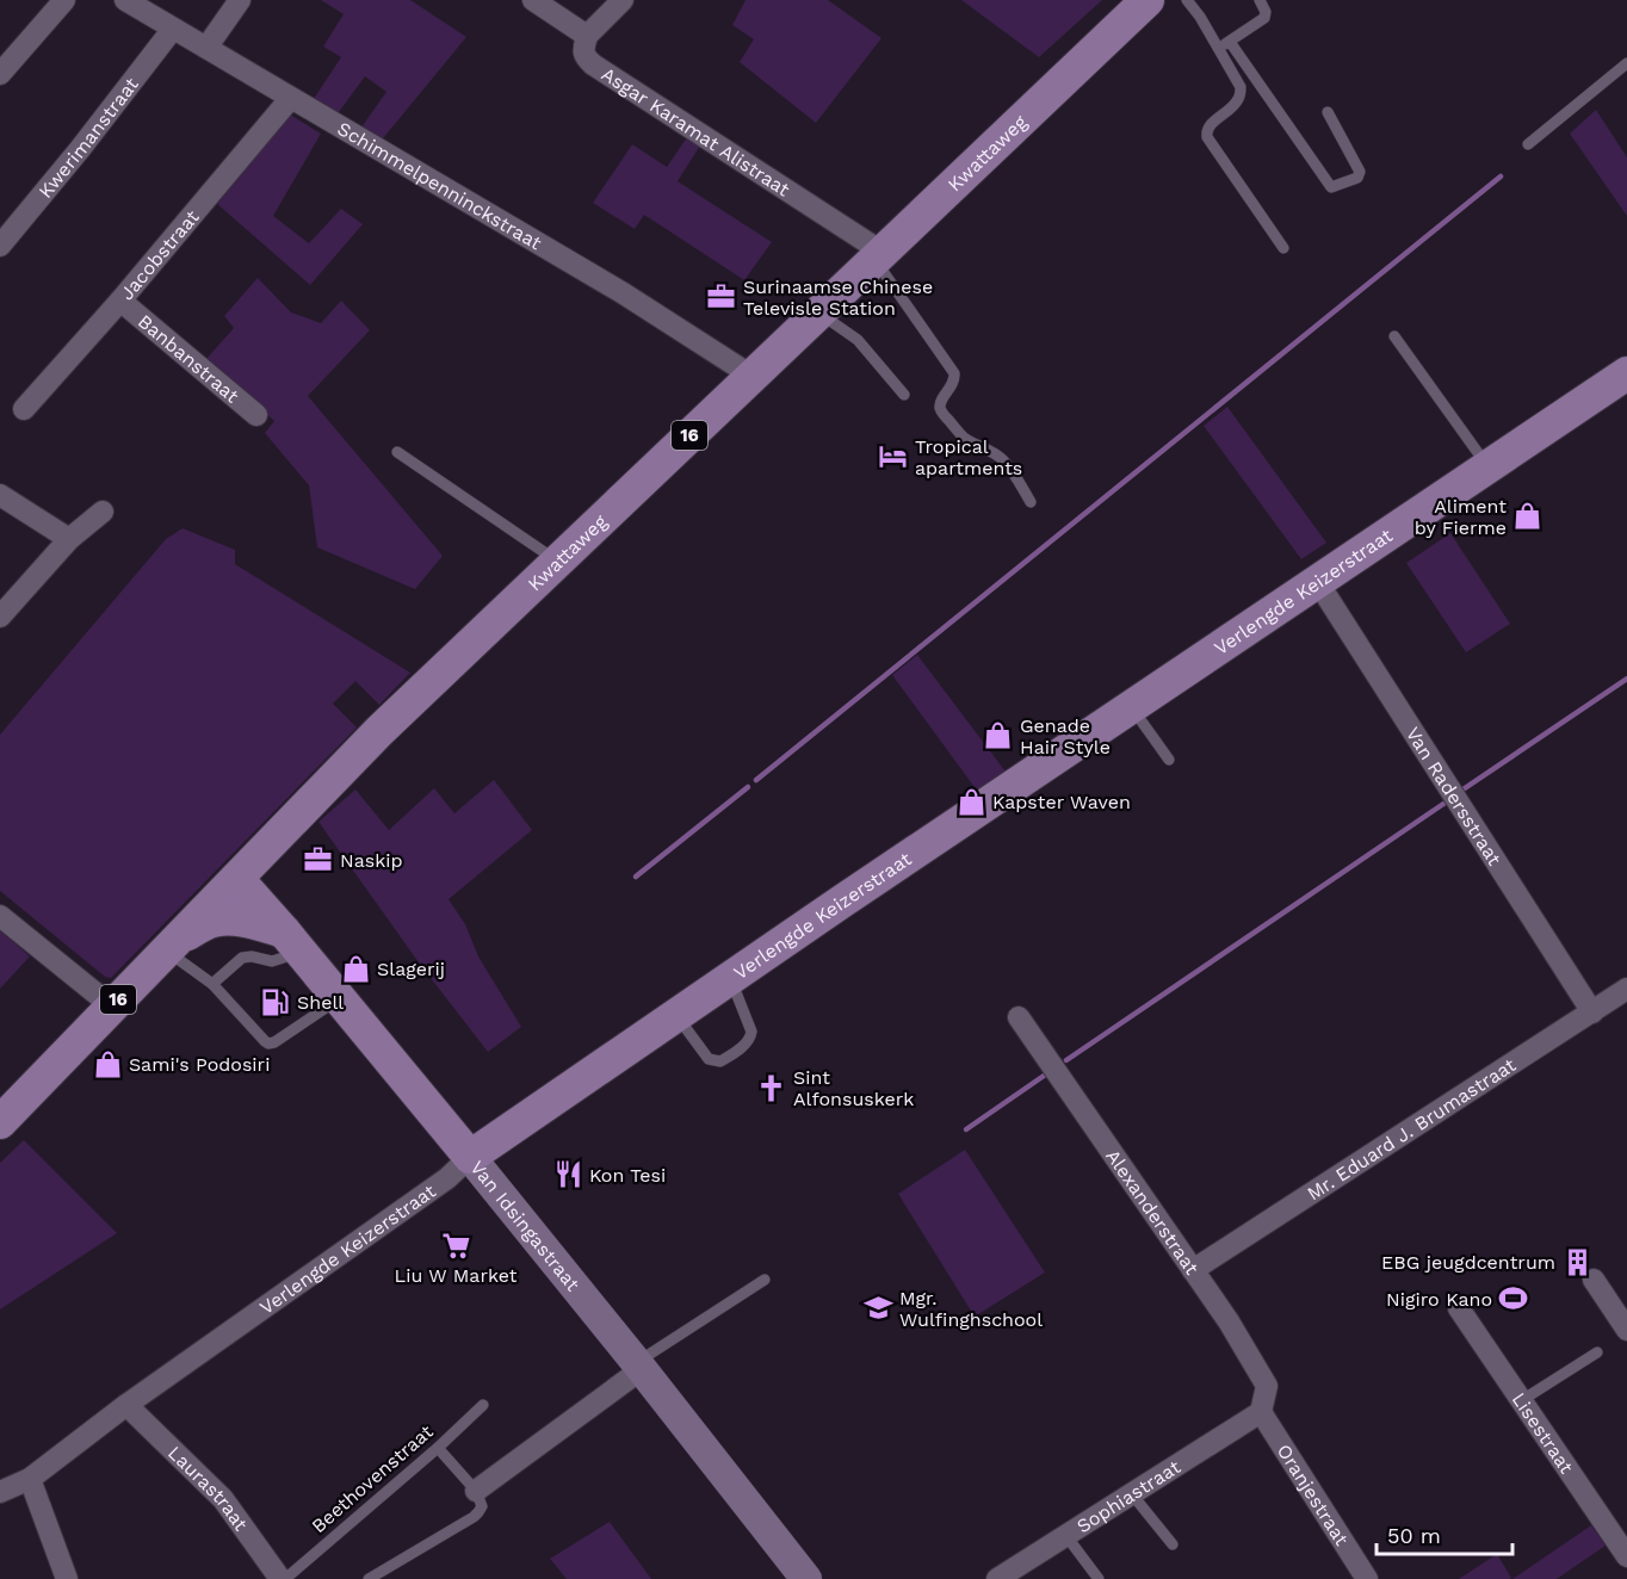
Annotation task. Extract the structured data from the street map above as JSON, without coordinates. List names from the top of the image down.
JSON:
{
  "streets": {
    "main road": [
      "Kwattaweg",
      "16",
      "Verlengde Keizerstraat",
      "Van Idsingastraat"
    ],
    "street": [
      "Asgar Karamat Alistraat",
      "Kwerimanstraat",
      "Schimmelpenninckstraat",
      "Jacobstraat",
      "Banbanstraat",
      "Van Radersstraat",
      "Mr. Eduard J. Brumastraat",
      "Alexanderstraat",
      "Lisestraat",
      "Laurastraat",
      "Sophiastraat",
      "Oranjestraat"
    ],
    "lane": ["Beethovenstraat"]
  },
  "crossings": [
    ["Asgar Karamat Alistraat", "Kwattaweg"],
    ["Kwerimanstraat", "Schimmelpenninckstraat"],
    ["Kwattaweg", "Schimmelpenninckstraat"],
    ["Kwattaweg", "Van Idsingastraat"],
    ["Schimmelpenninckstraat", "Jacobstraat"],
    ["Jacobstraat", "Banbanstraat"],
    ["Verlengde Keizerstraat", "Van Radersstraat"],
    ["Verlengde Keizerstraat", "Van Idsingastraat"],
    ["Verlengde Keizerstraat", "Laurastraat"],
    ["Van Radersstraat", "Mr. Eduard J. Brumastraat"],
    ["Mr. Eduard J. Brumastraat", "Alexanderstraat"],
    ["Alexanderstraat", "Sophiastraat"],
    ["Alexanderstraat", "Oranjestraat"],
    ["Beethovenstraat", "Laurastraat"],
    ["Sophiastraat", "Oranjestraat"]
  ],
  "places": {
    "office": ["Surinaamse Chinese Televisle Station", "Naskip"],
    "hotel": ["Tropical apartments"],
    "shop": [
      "Aliment by Fierme",
      "Genade Hair Style",
      "Kapster Waven",
      "Slagerij",
      "Sami's Podosiri"
    ],
    "fuel station": ["Shell"],
    "church": ["Sint Alfonsuskerk"],
    "restaurant": ["Kon Tesi"],
    "supermarket": ["Liu W Market"],
    "building": ["EBG jeugdcentrum"],
    "sports": ["Nigiro Kano"],
    "school or university": ["Mgr. Wulfinghschool"]
  },
  "scale_bar": "50 m"
}
